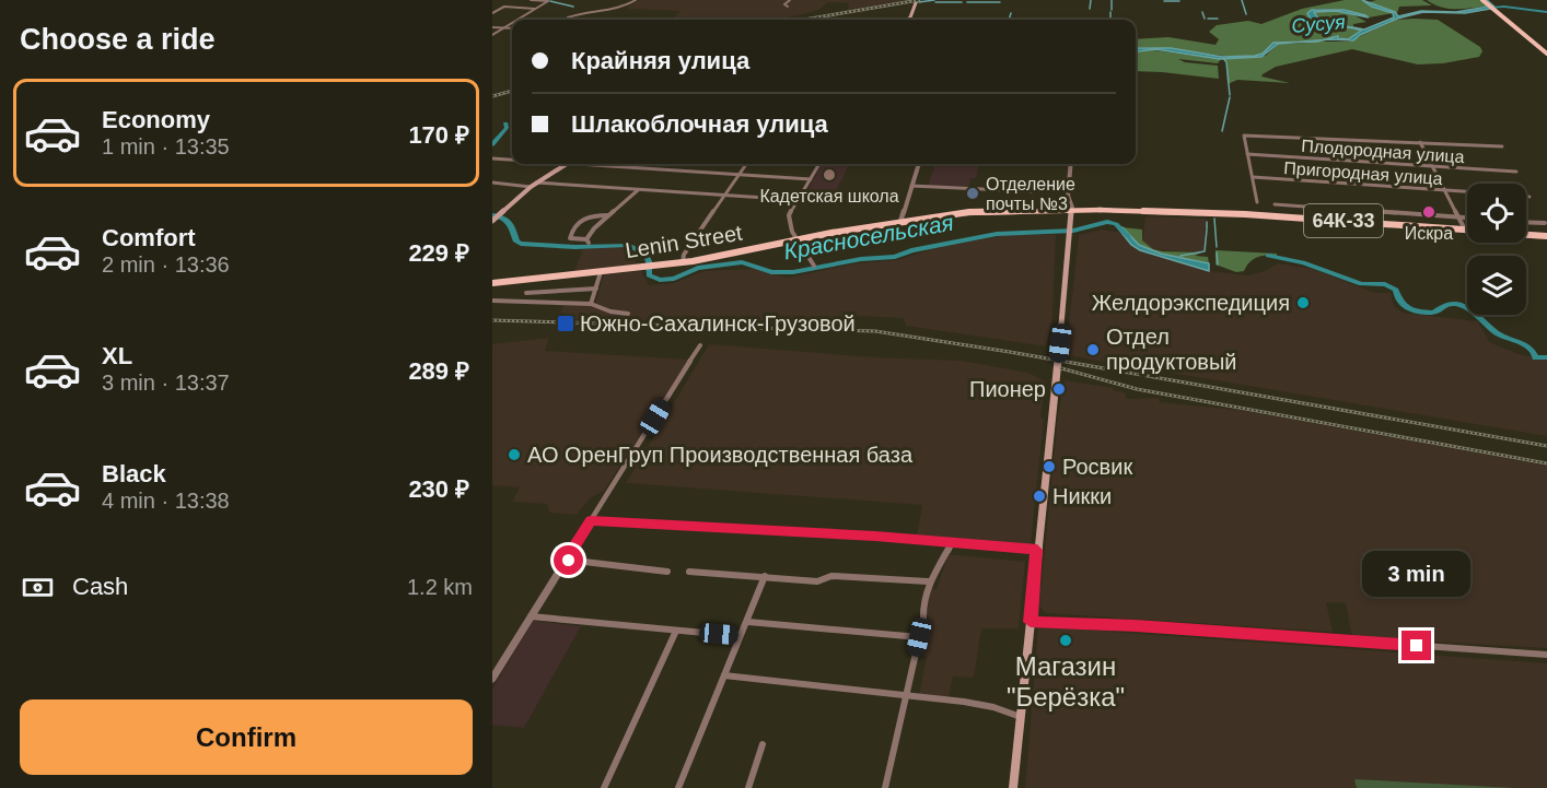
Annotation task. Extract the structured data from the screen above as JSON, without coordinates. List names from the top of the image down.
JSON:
{
  "streets": {
    "main road": ["64К-33", "Lenin Street"],
    "street": ["Плодородная улица", "Пригородная улица"]
  },
  "water": ["Сусуя", "Красносельская"],
  "places": {
    "other": [
      "Кадетская школа",
      "Отделение почты №3",
      "Искра",
      "Желдорэкспедиция",
      "Отдел продуктовый",
      "Пионер",
      "АО ОренГруп Производственная база",
      "Росвик",
      "Никки",
      "Магазин \"Берёзка\""
    ],
    "transit": ["Южно-Сахалинск-Грузовой"]
  },
  "page": {
    "heading": "Choose a ride",
    "banner": ["Крайняя улица", "Шлакоблочная улица"],
    "list": [
      {
        "name": "Economy",
        "note": "1 min · 13:35",
        "value": "170 ₽"
      },
      {
        "name": "Comfort",
        "note": "2 min · 13:36",
        "value": "229 ₽"
      },
      {
        "name": "XL",
        "note": "3 min · 13:37",
        "value": "289 ₽"
      },
      {
        "name": "Black",
        "note": "4 min · 13:38",
        "value": "230 ₽"
      }
    ],
    "pay": ["Cash", "1.2 km"],
    "bubble": "3 min",
    "buttons": "Confirm"
  }
}
